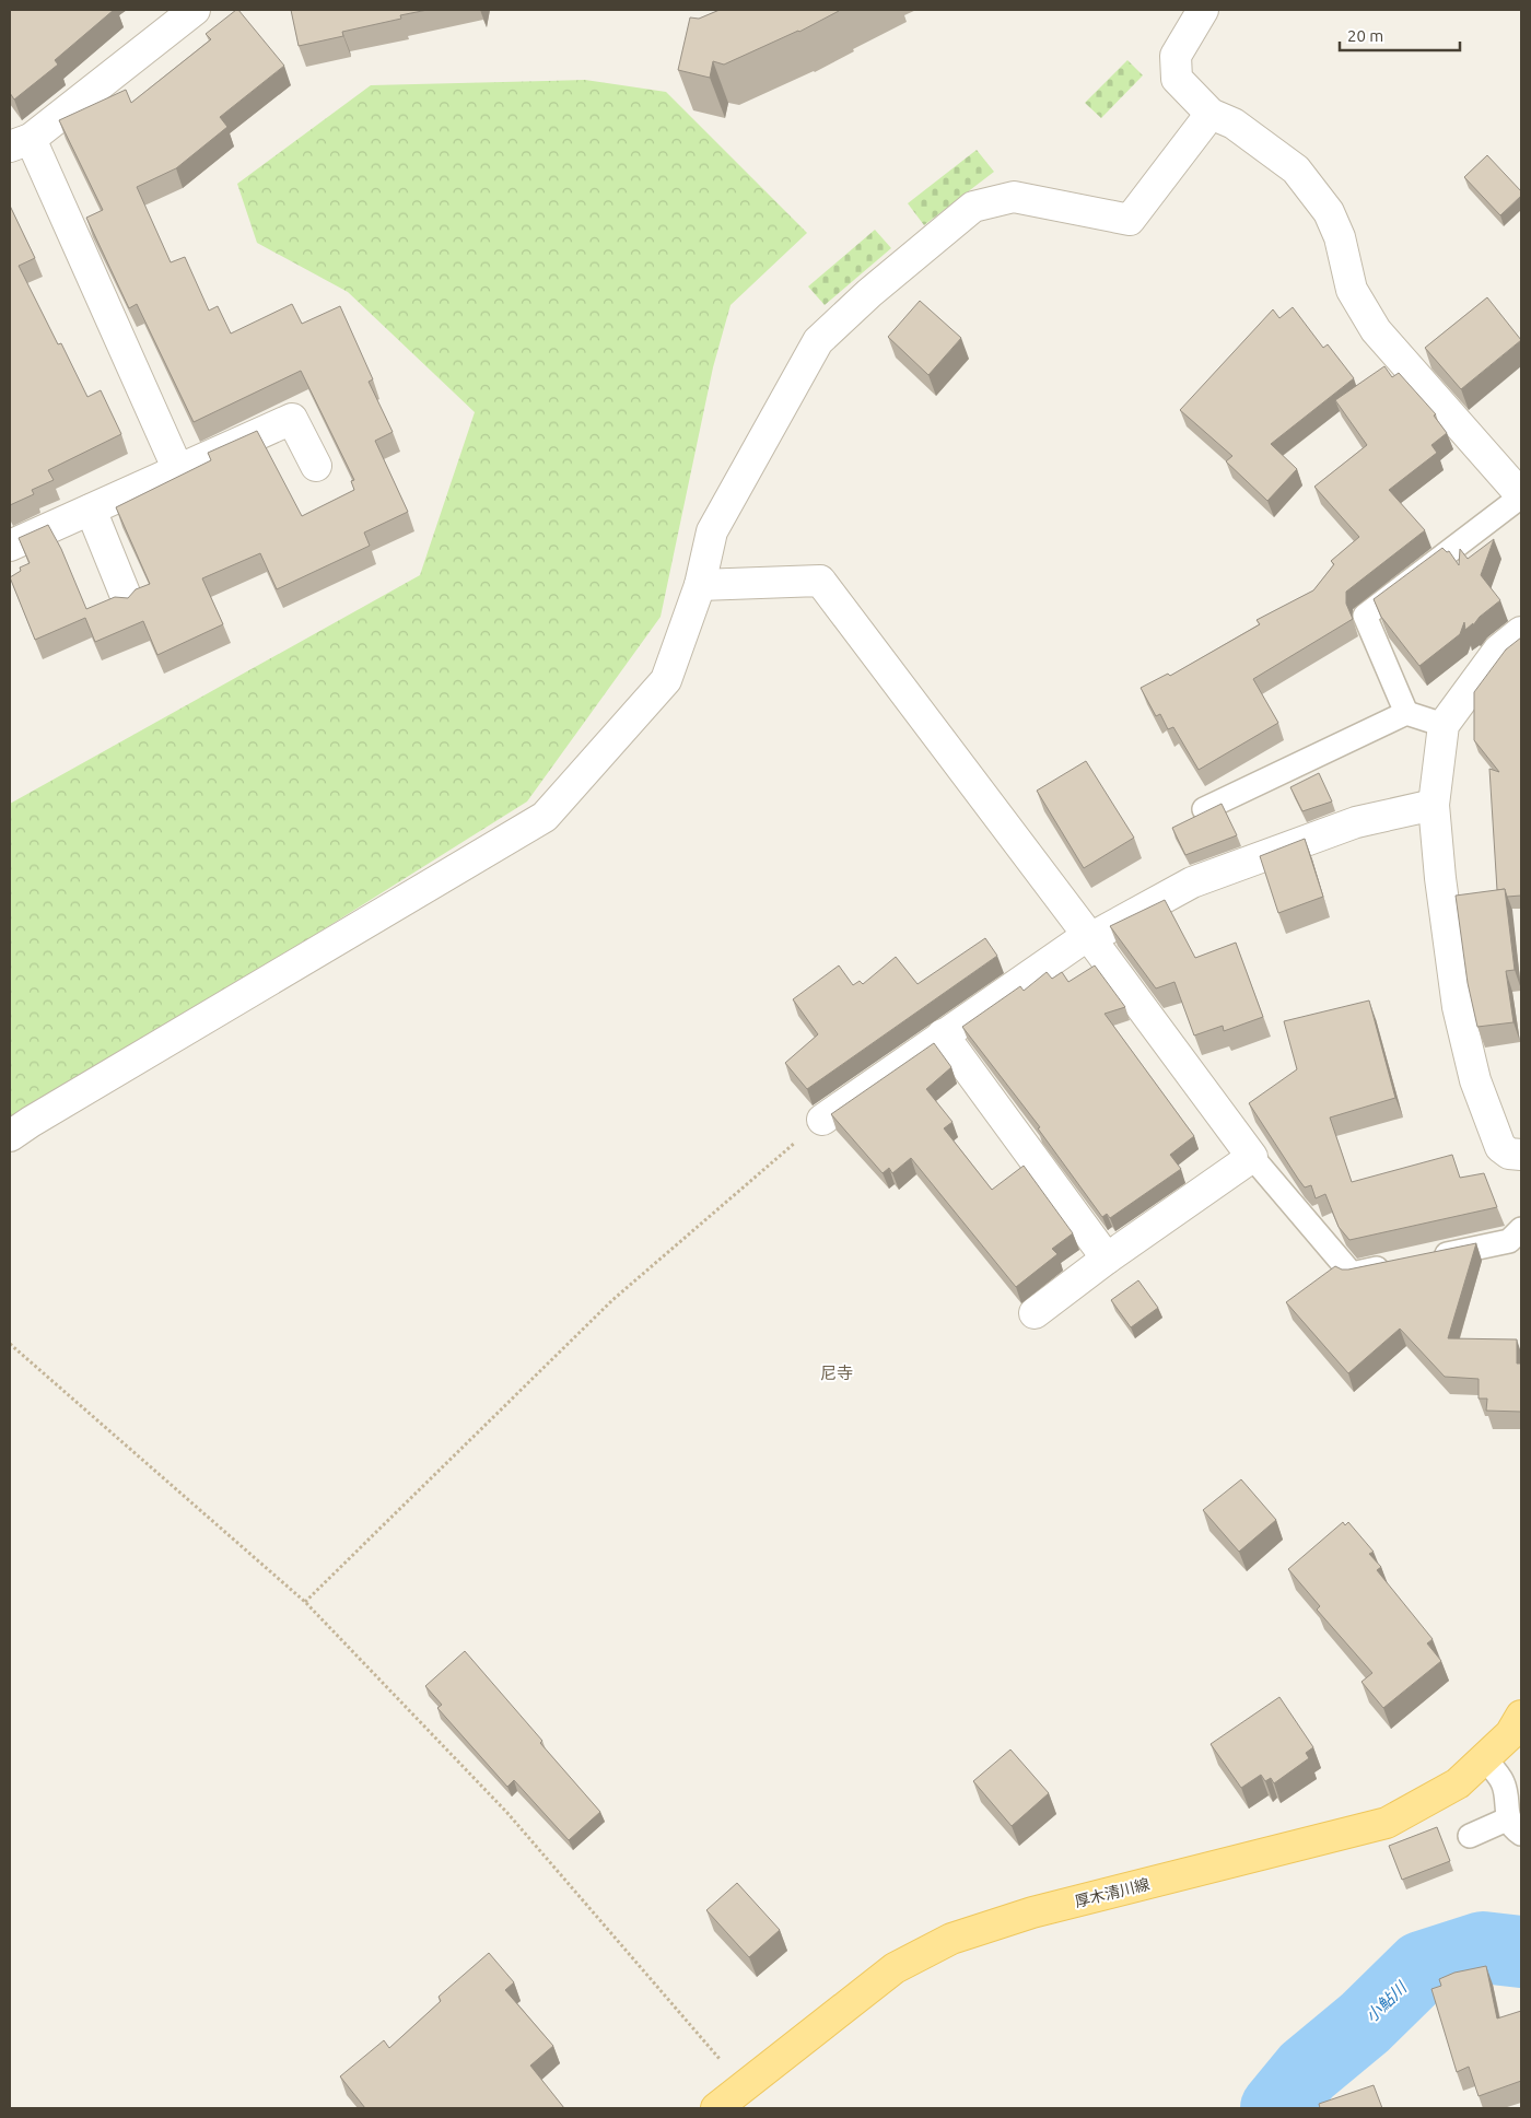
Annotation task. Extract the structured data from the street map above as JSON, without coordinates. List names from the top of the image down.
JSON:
{
  "streets": {
    "main road": ["厚木清川線"]
  },
  "districts": ["尼寺"],
  "water": ["小鮎川"],
  "scale_bar": "20 m"
}
